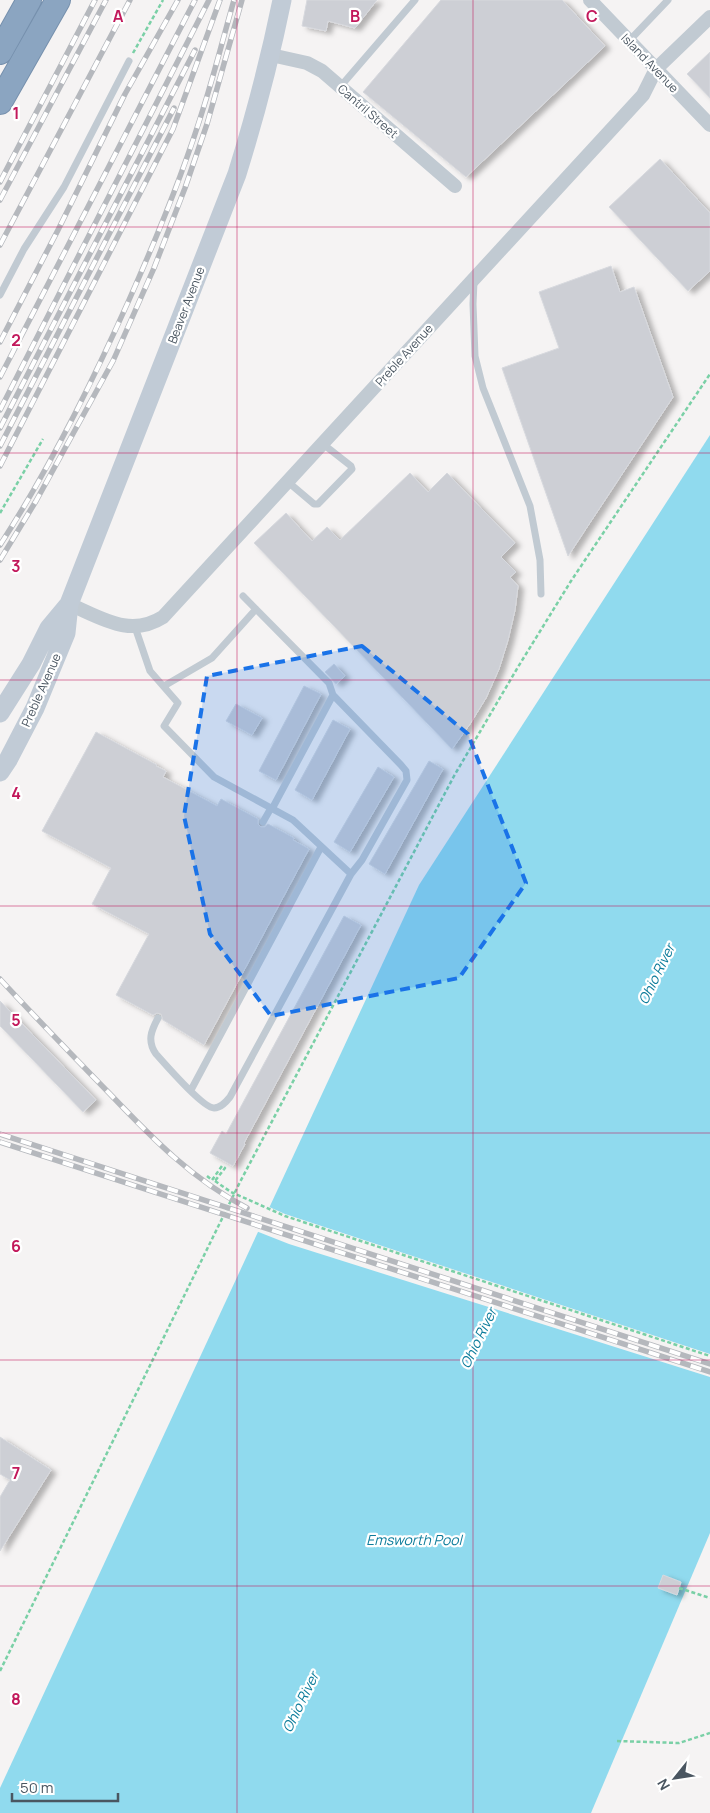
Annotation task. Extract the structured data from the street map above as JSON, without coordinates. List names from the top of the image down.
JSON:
{
  "streets": {
    "street": [
      "Island Avenue",
      "Cantril Street",
      "Beaver Avenue",
      "Preble Avenue"
    ]
  },
  "crossings": [
    ["Island Avenue", "Preble Avenue"],
    ["Cantril Street", "Beaver Avenue"],
    ["Beaver Avenue", "Preble Avenue"]
  ],
  "water": ["Ohio River", "Emsworth Pool"],
  "scale_bar": "50 m",
  "north": "bottom left",
  "grid": {
    "columns": ["A", "B", "C"],
    "rows": [
      "1",
      "2",
      "3",
      "4",
      "5",
      "6",
      "7",
      "8"
    ]
  }
}
